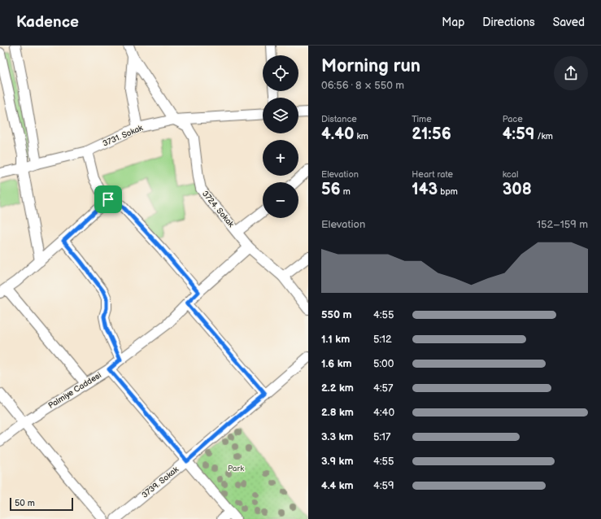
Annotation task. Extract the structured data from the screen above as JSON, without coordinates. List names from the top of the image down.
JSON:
{
  "streets": {
    "street": [
      "3731. Sokak",
      "3724. Sokak",
      "Palmiye Caddesi",
      "3739. Sokak"
    ]
  },
  "crossings": [
    ["3731. Sokak", "3724. Sokak"],
    ["3724. Sokak", "Palmiye Caddesi"]
  ],
  "parks": ["Park"],
  "scale_bar": "50 m",
  "page": {
    "header": "Kadence",
    "nav": ["Map", "Directions", "Saved"],
    "heading": ["Morning run", "06:56 · 8 × 550 m"],
    "map_buttons": ["+", "−"],
    "stats": [
      ["Distance", "4.40 km"],
      ["Time", "21:56"],
      ["Pace", "4:59 /km"],
      ["Elevation", "56 m"],
      ["Heart rate", "143 bpm"],
      ["kcal", "308"]
    ],
    "chart": ["Elevation", "152–159 m"],
    "list": [
      {
        "name": "550 m",
        "note": "4:55"
      },
      {
        "name": "1.1 km",
        "note": "5:12"
      },
      {
        "name": "1.6 km",
        "note": "5:00"
      },
      {
        "name": "2.2 km",
        "note": "4:57"
      },
      {
        "name": "2.8 km",
        "note": "4:40"
      },
      {
        "name": "3.3 km",
        "note": "5:17"
      },
      {
        "name": "3.9 km",
        "note": "4:55"
      },
      {
        "name": "4.4 km",
        "note": "4:59"
      }
    ],
    "scale": "50 m"
  }
}
